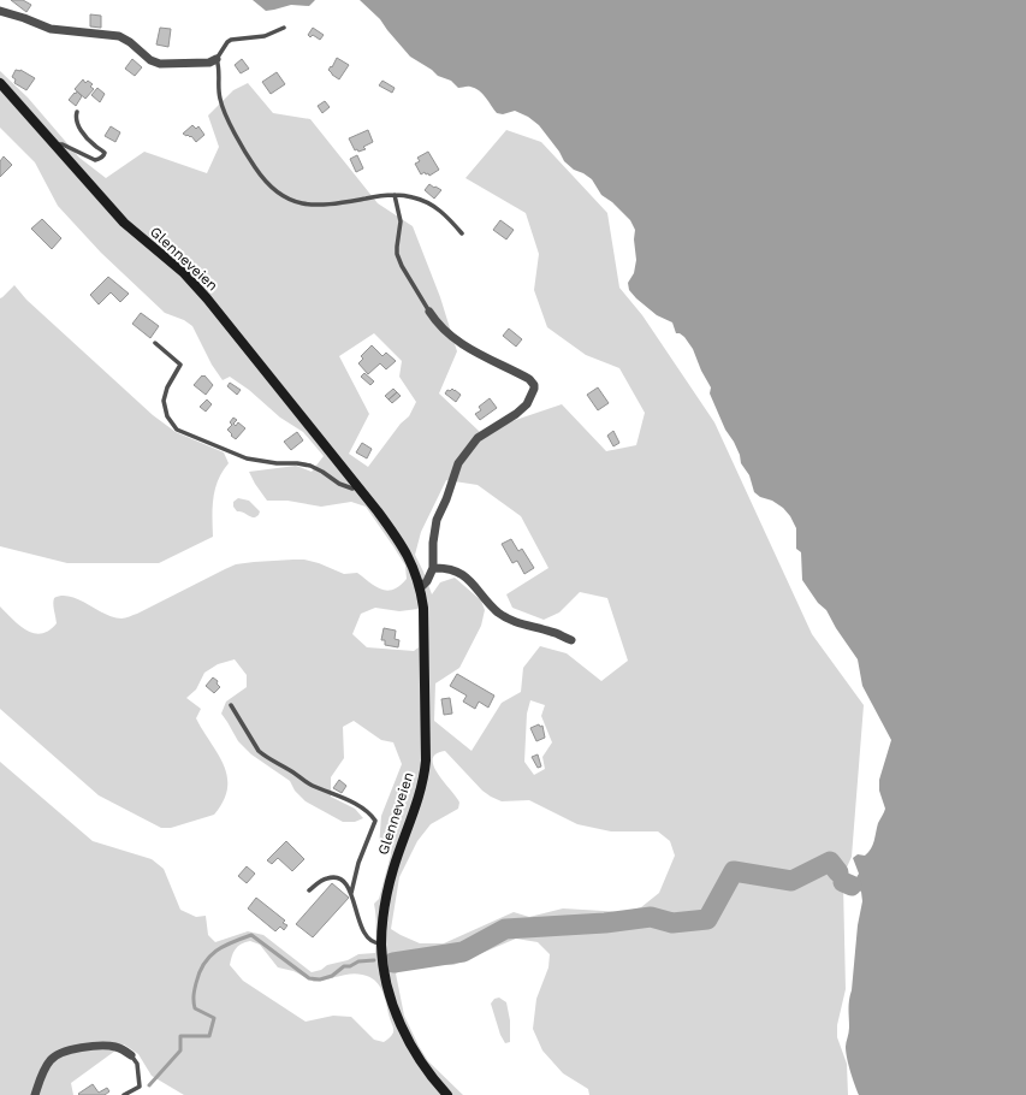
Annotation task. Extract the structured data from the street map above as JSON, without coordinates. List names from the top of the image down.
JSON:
{
  "streets": {
    "main road": ["Glenneveien"]
  }
}
